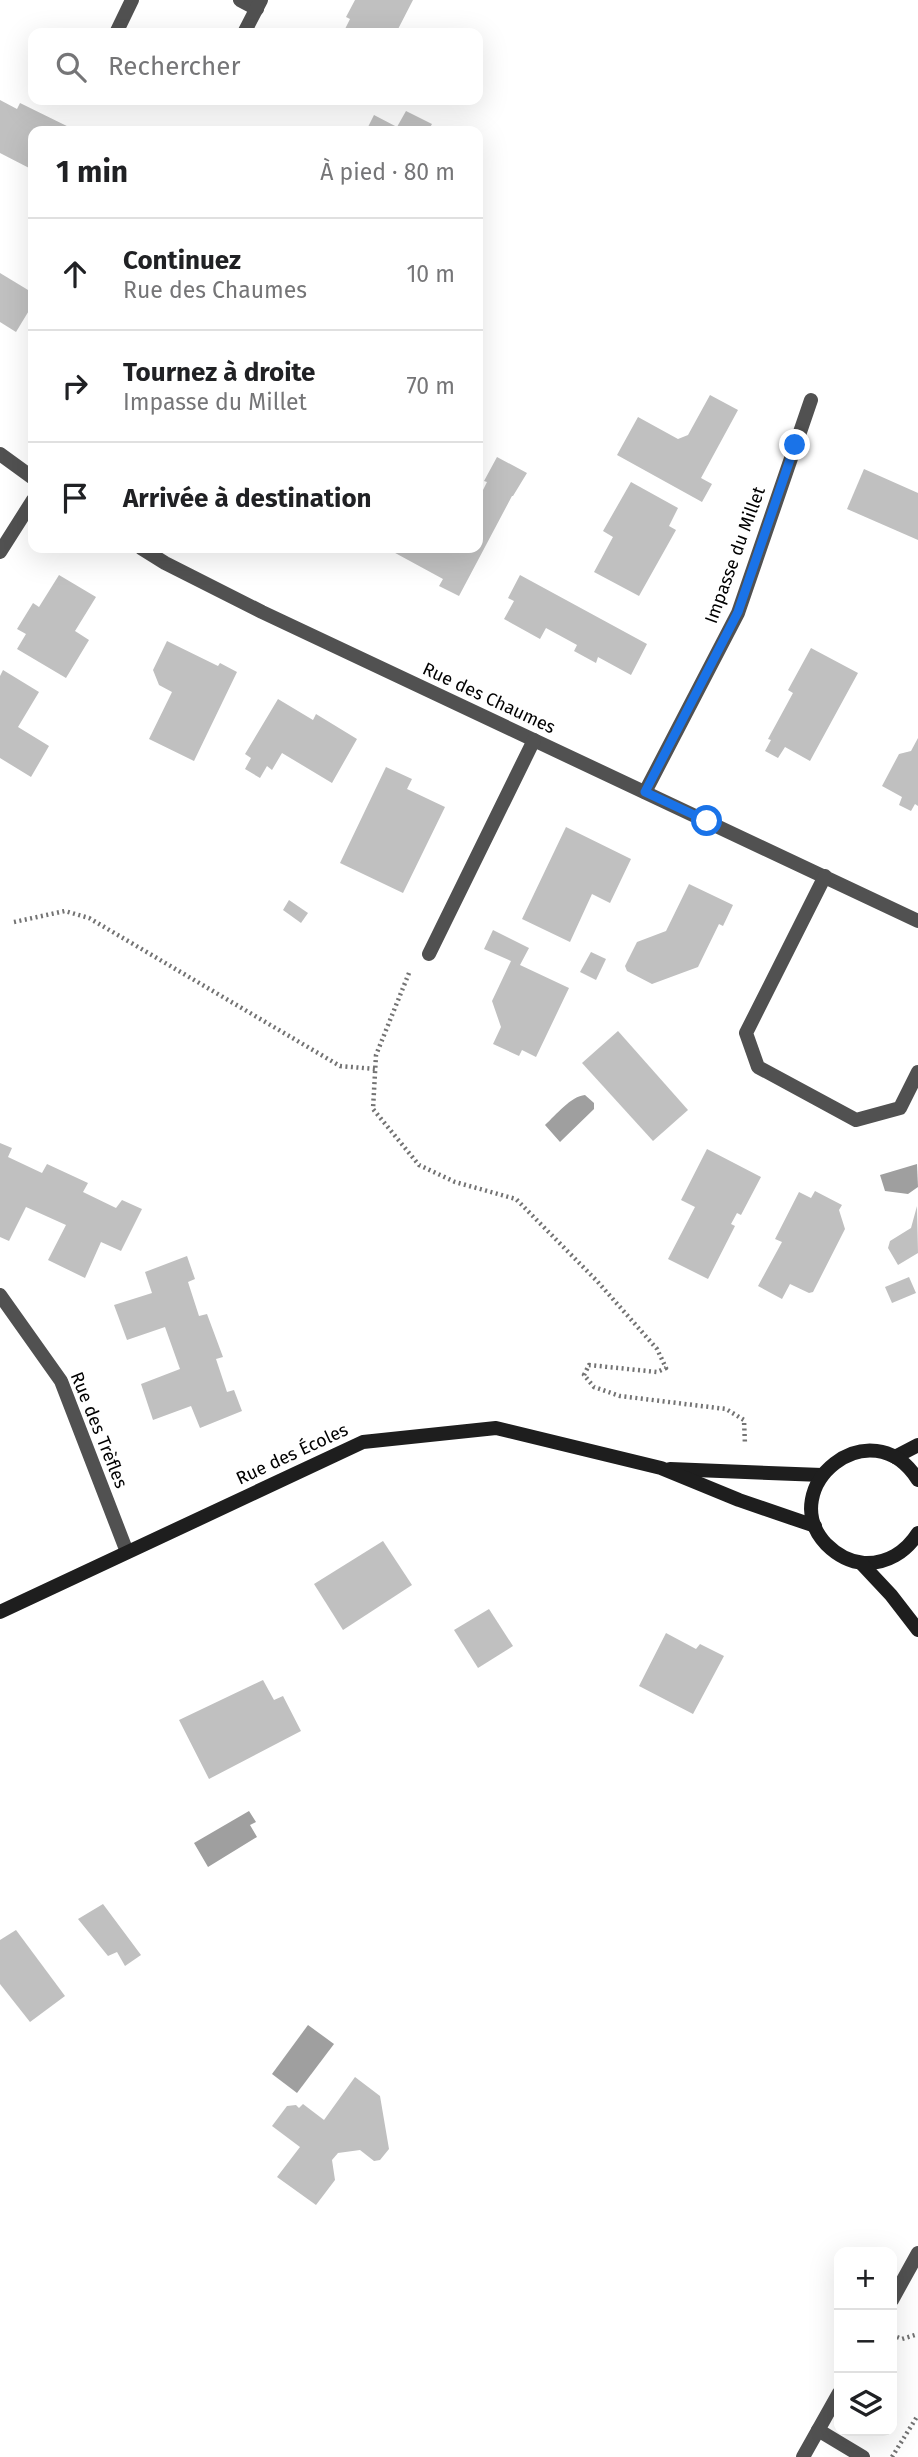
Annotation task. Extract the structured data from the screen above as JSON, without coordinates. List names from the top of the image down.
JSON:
{
  "streets": {
    "street": [
      "Impasse du Millet",
      "Rue des Chaumes",
      "Rue des Trèfles",
      "Rue des Écoles"
    ]
  },
  "crossings": [
    ["Impasse du Millet", "Rue des Chaumes"],
    ["Rue des Trèfles", "Rue des Écoles"]
  ],
  "page": {
    "search": "Rechercher",
    "heading": ["1 min", "À pied · 80 m"],
    "list": [
      ["Continuez", "Rue des Chaumes", "10 m"],
      ["Tournez à droite", "Impasse du Millet", "70 m"],
      "Arrivée à destination"
    ],
    "map_buttons": ["+", "−"]
  }
}
